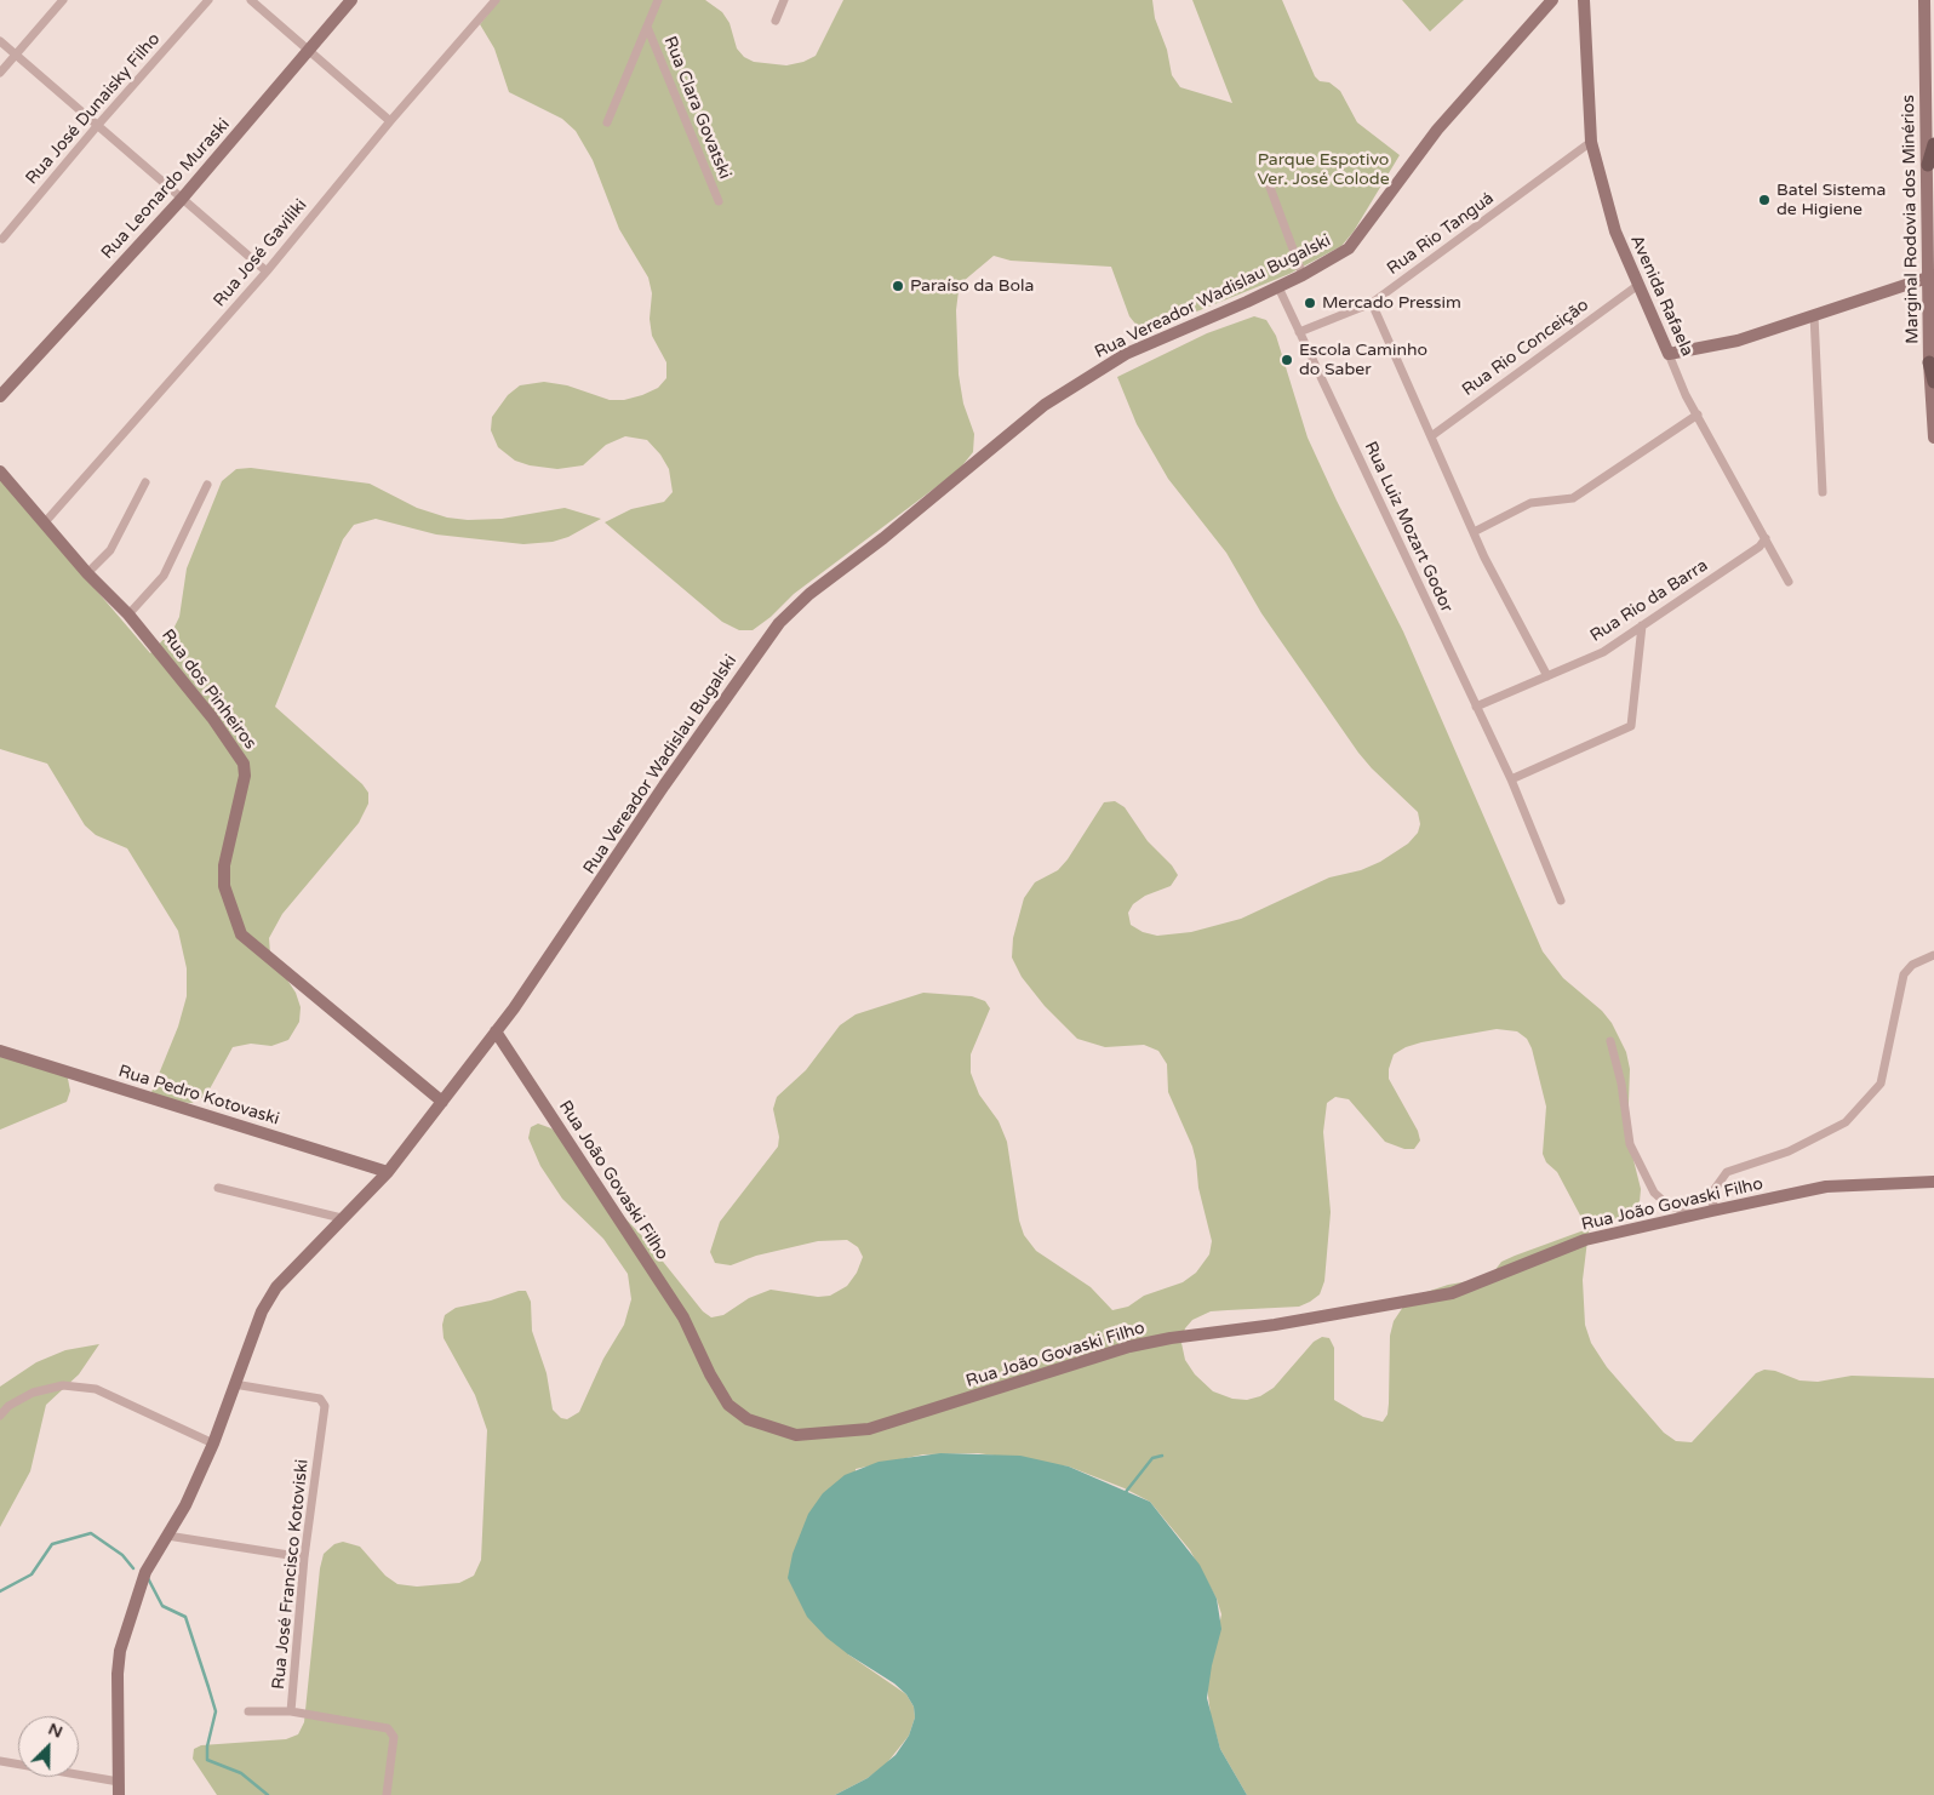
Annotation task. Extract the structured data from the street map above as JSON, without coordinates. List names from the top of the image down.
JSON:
{
  "streets": {
    "street": [
      "Rua Clara Govatski",
      "Rua José Dunaisky Filho",
      "Rua Leonardo Muraski",
      "Marginal Rodovia dos Minérios",
      "Rua Rio Tanguá",
      "Rua José Gaviliki",
      "Avenida Rafaela",
      "Rua Vereador Wadislau Bugalski",
      "Rua Rio Conceição",
      "Rua Luiz Mozart Godor",
      "Rua Rio da Barra",
      "Rua dos Pinheiros",
      "Rua Pedro Kotovaski",
      "Rua João Govaski Filho",
      "Rua José Francisco Kotoviski"
    ]
  },
  "crossings": [
    ["Rua Rio Tanguá", "Avenida Rafaela"],
    ["Rua Rio Tanguá", "Rua Luiz Mozart Godor"],
    ["Rua José Gaviliki", "Rua dos Pinheiros"],
    ["Avenida Rafaela", "Rua Rio Conceição"],
    ["Avenida Rafaela", "Rua Rio da Barra"],
    ["Rua Vereador Wadislau Bugalski", "Rua Luiz Mozart Godor"],
    ["Rua Vereador Wadislau Bugalski", "Rua dos Pinheiros"],
    ["Rua Vereador Wadislau Bugalski", "Rua Pedro Kotovaski"],
    ["Rua Vereador Wadislau Bugalski", "Rua João Govaski Filho"],
    ["Rua Vereador Wadislau Bugalski", "Rua José Francisco Kotoviski"],
    ["Rua Luiz Mozart Godor", "Rua Rio da Barra"]
  ],
  "parks": ["Parque Espotivo Ver. José Colode"],
  "places": [
    "Batel Sistema de Higiene",
    "Paraíso da Bola",
    "Mercado Pressim",
    "Escola Caminho do Saber"
  ],
  "north": "top right"
}
